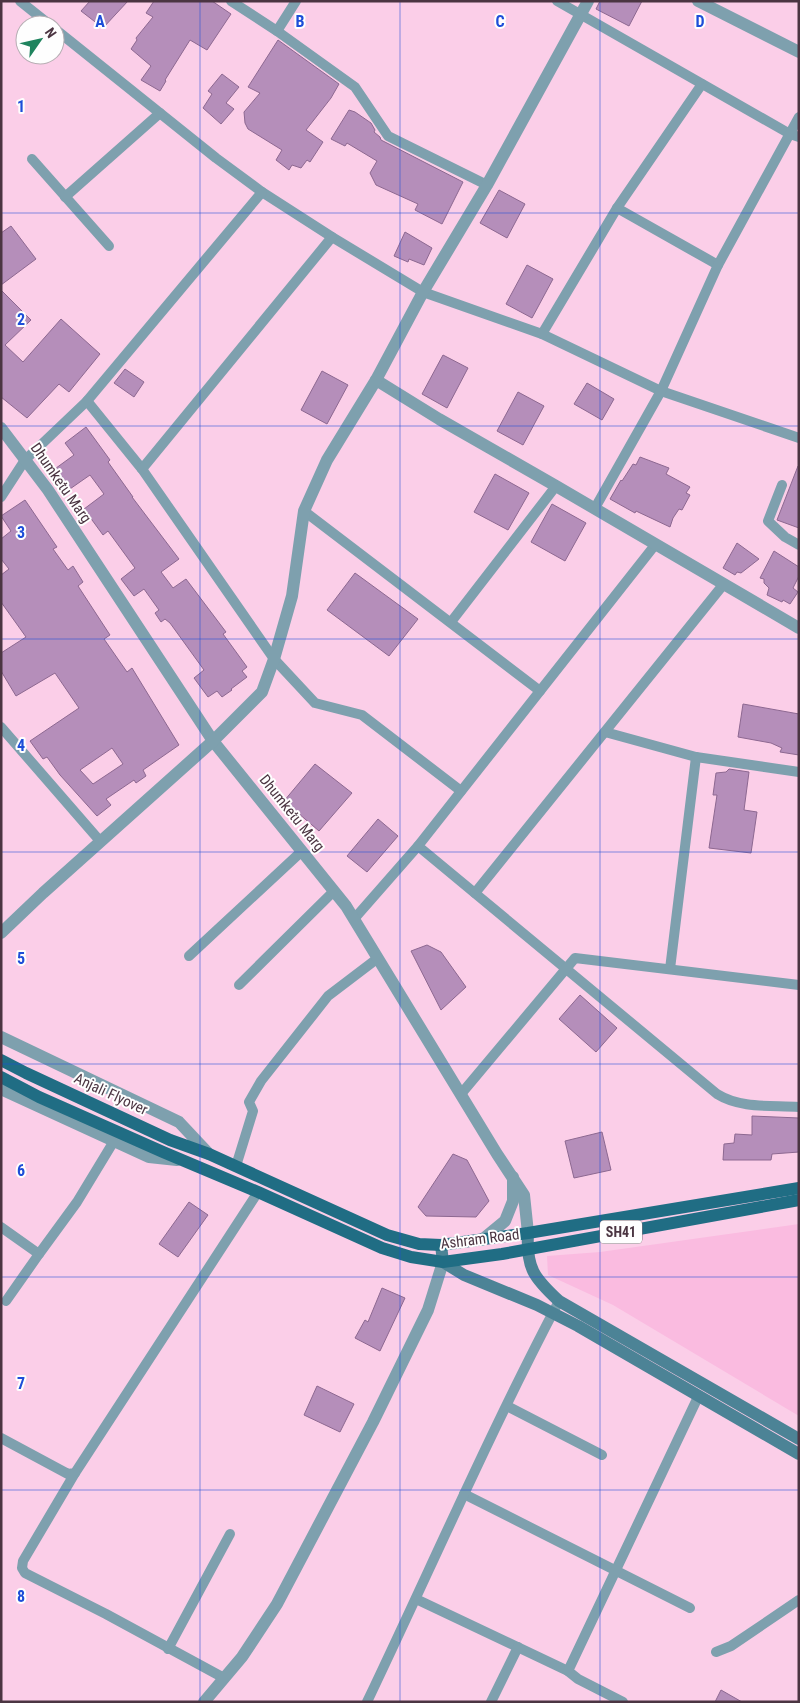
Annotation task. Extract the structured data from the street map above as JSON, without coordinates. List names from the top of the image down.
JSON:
{
  "streets": {
    "main road": ["Anjali Flyover", "SH41", "Ashram Road"],
    "street": ["Dhumketu Marg"]
  },
  "crossings": [
    ["Dhumketu Marg", "Ashram Road"],
    ["Anjali Flyover", "Ashram Road"]
  ],
  "north": "top right",
  "grid": {
    "columns": [
      "A",
      "B",
      "C",
      "D"
    ],
    "rows": [
      "1",
      "2",
      "3",
      "4",
      "5",
      "6",
      "7",
      "8"
    ]
  }
}
